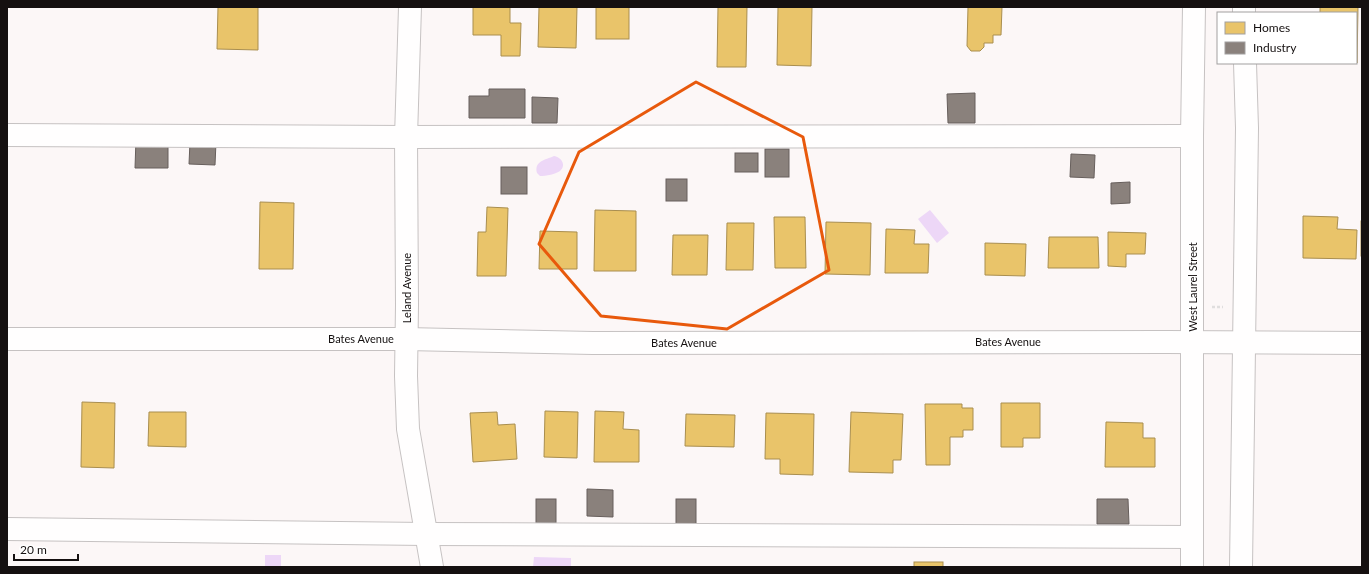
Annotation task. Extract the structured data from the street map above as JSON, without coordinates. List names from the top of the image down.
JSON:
{
  "streets": {
    "street": ["West Laurel Street", "Leland Avenue", "Bates Avenue"]
  },
  "crossings": [
    ["West Laurel Street", "Bates Avenue"],
    ["Leland Avenue", "Bates Avenue"]
  ],
  "legend": ["Homes", "Industry"],
  "scale_bar": "20 m"
}
